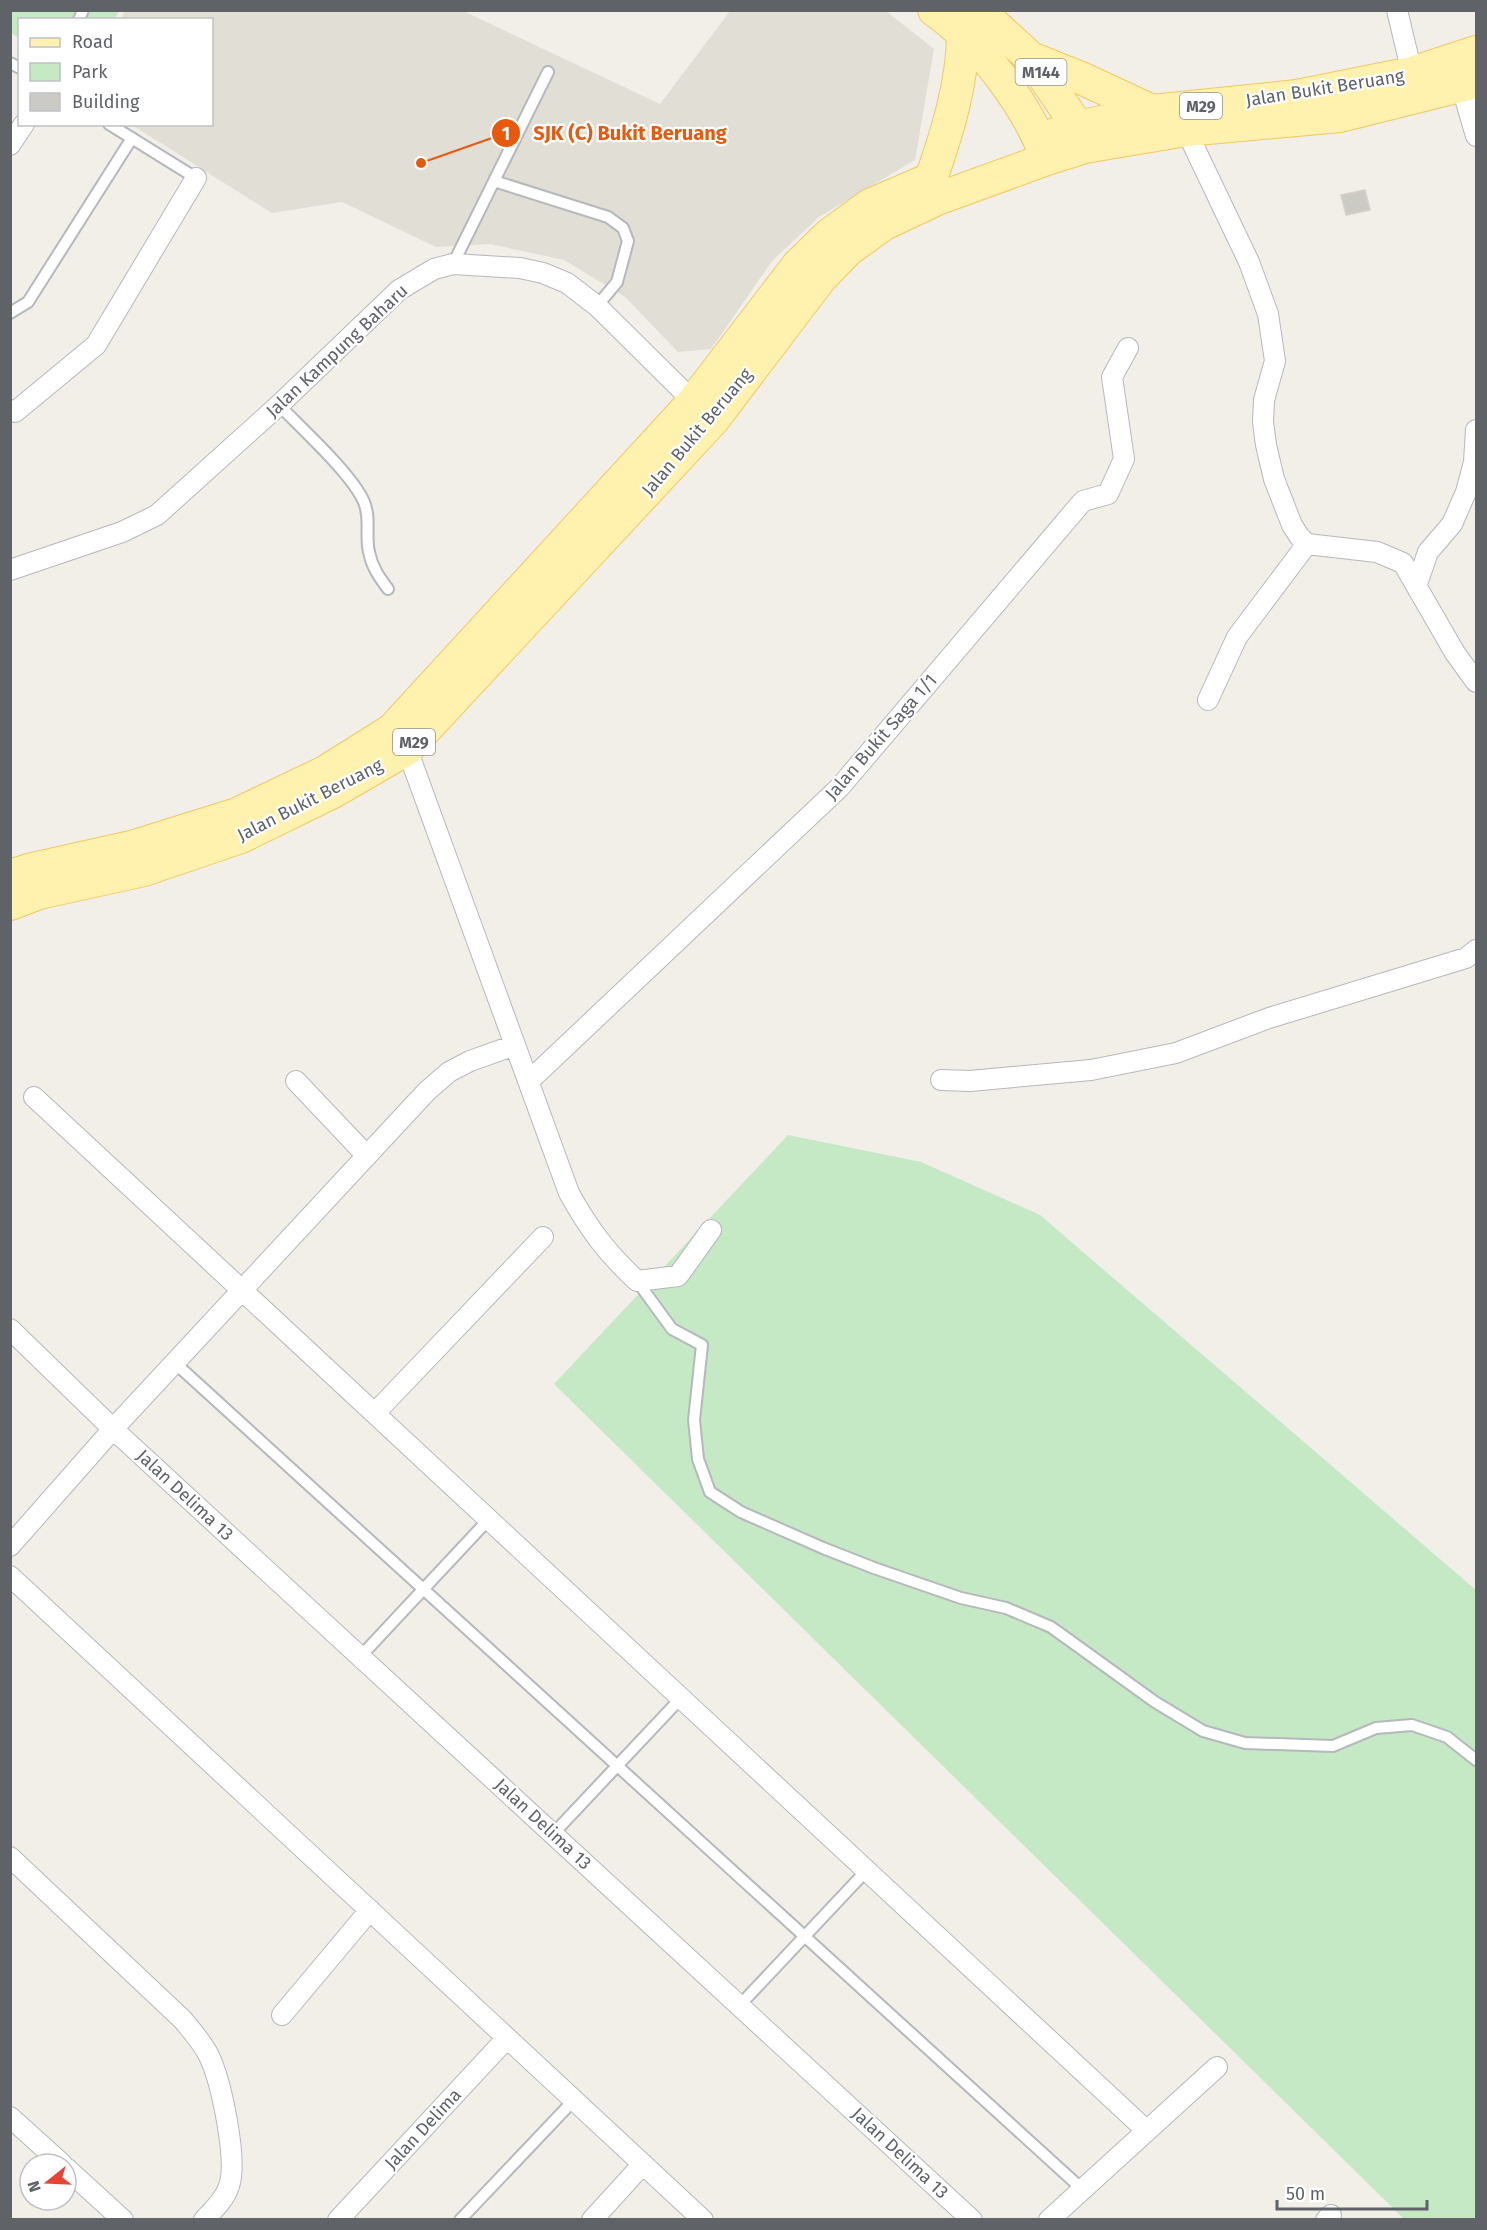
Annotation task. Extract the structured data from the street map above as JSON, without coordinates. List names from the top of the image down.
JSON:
{
  "streets": {
    "main road": ["M144", "Jalan Bukit Beruang", "M29"],
    "street": [
      "Jalan Kampung Baharu",
      "Jalan Bukit Saga 1/1",
      "Jalan Delima 13",
      "Jalan Delima"
    ]
  },
  "crossings": [
    ["M144", "Jalan Bukit Beruang"],
    ["Jalan Bukit Beruang", "Jalan Kampung Baharu"]
  ],
  "places": ["SJK (C) Bukit Beruang"],
  "legend": ["Road", "Park", "Building"],
  "scale_bar": "50 m",
  "north": "left"
}
